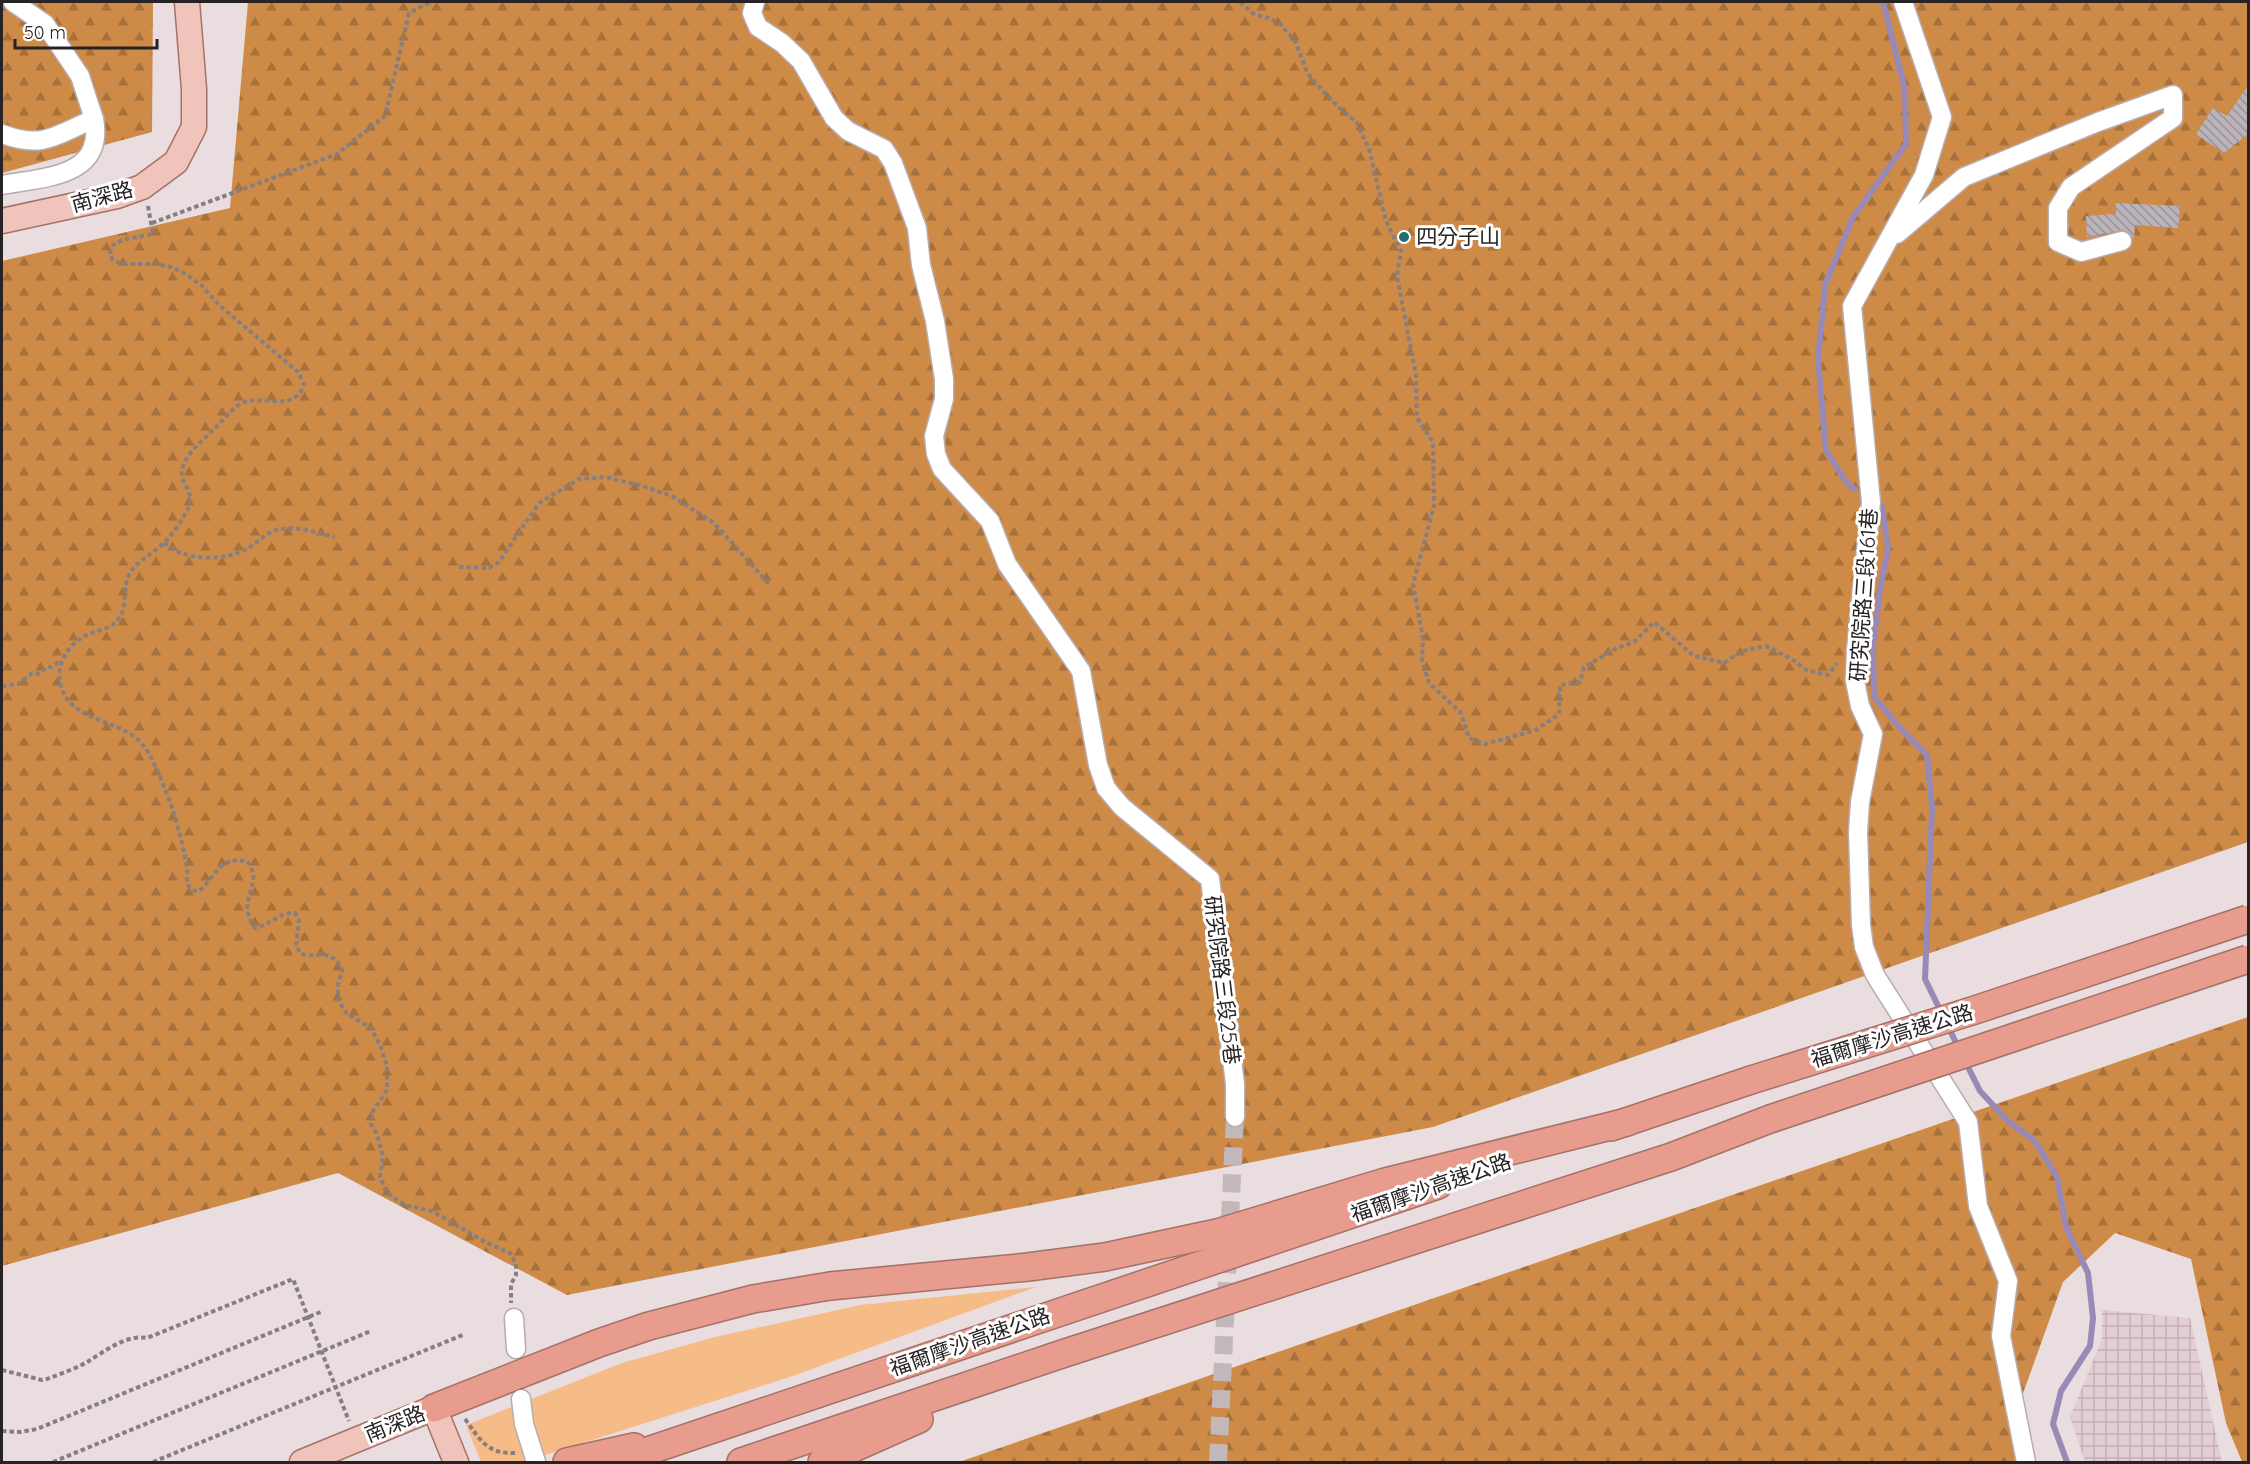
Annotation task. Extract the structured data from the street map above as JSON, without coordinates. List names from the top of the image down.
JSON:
{
  "streets": {
    "highway": ["福爾摩沙高速公路"],
    "main road": ["南深路"],
    "lane": ["研究院路三段161巷", "研究院路三段25巷"]
  },
  "places": ["四分子山"],
  "scale_bar": "50 m"
}
